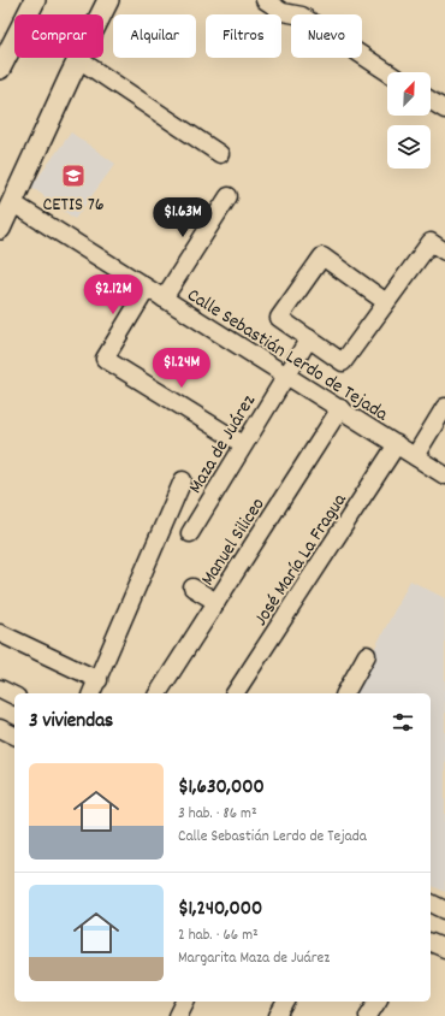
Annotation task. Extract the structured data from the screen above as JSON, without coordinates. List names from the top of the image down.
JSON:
{
  "streets": {
    "street": [
      "Calle Sebastián Lerdo de Tejada",
      "Maza de Juárez",
      "Manuel Siliceo",
      "José María La Fragua"
    ]
  },
  "crossings": [
    ["Calle Sebastián Lerdo de Tejada", "Maza de Juárez"],
    ["Calle Sebastián Lerdo de Tejada", "Manuel Siliceo"],
    ["Calle Sebastián Lerdo de Tejada", "José María La Fragua"]
  ],
  "places": {
    "school or university": ["CETIS 76"]
  },
  "north": "top right",
  "page": {
    "chip": [
      "Comprar",
      "Alquilar",
      "Filtros",
      "Nuevo"
    ],
    "price": ["$1.63M", "$2.12M", "$1.24M"],
    "heading": "3 viviendas",
    "list": [
      {
        "name": "$1,630,000",
        "note": "3 hab. · 86 m² · Calle Sebastián Lerdo de Tejada"
      },
      {
        "name": "$1,240,000",
        "note": "2 hab. · 66 m² · Margarita Maza de Juárez"
      }
    ]
  }
}
